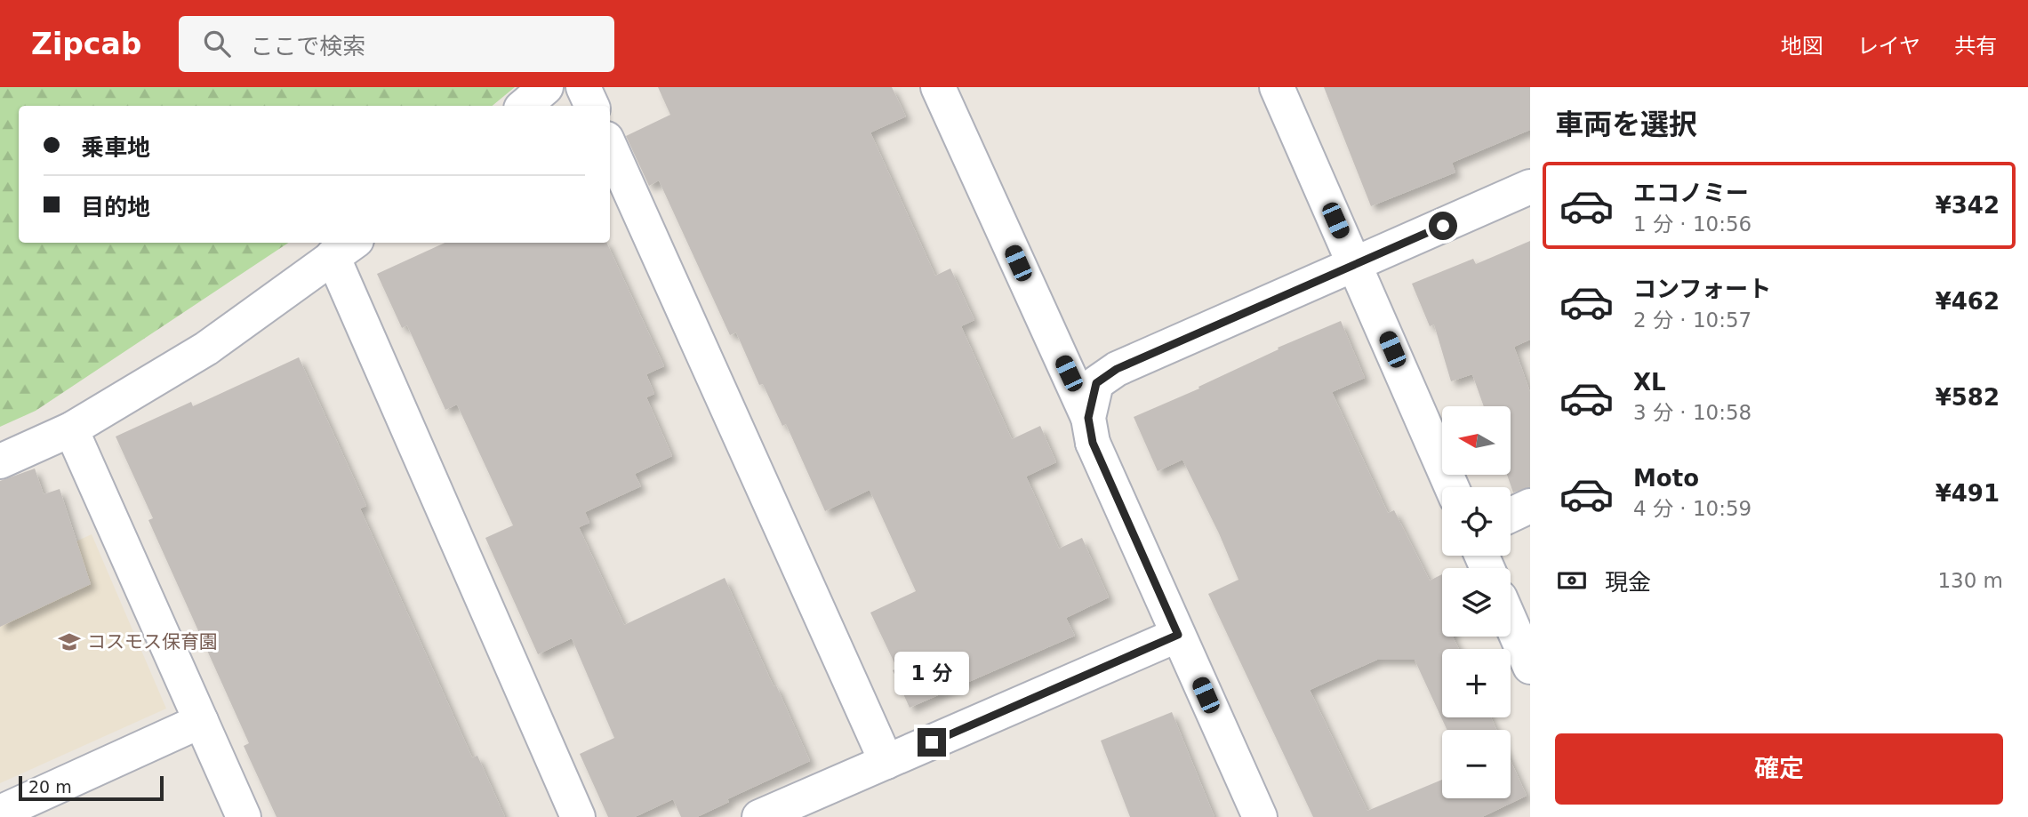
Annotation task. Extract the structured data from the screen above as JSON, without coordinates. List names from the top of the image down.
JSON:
{
  "places": {
    "school or university": ["コスモス保育園"]
  },
  "scale_bar": "20 m",
  "north": "left",
  "page": {
    "header": "Zipcab",
    "search": "ここで検索",
    "nav": ["地図", "レイヤ", "共有"],
    "heading": "車両を選択",
    "banner": ["乗車地", "目的地"],
    "list": [
      {
        "name": "エコノミー",
        "note": "1 分 · 10:56",
        "value": "¥342"
      },
      {
        "name": "コンフォート",
        "note": "2 分 · 10:57",
        "value": "¥462"
      },
      {
        "name": "XL",
        "note": "3 分 · 10:58",
        "value": "¥582"
      },
      {
        "name": "Moto",
        "note": "4 分 · 10:59",
        "value": "¥491"
      }
    ],
    "map_buttons": ["+", "−"],
    "pay": ["現金", "130 m"],
    "bubble": "1 分",
    "buttons": "確定",
    "scale": "20 m"
  }
}
